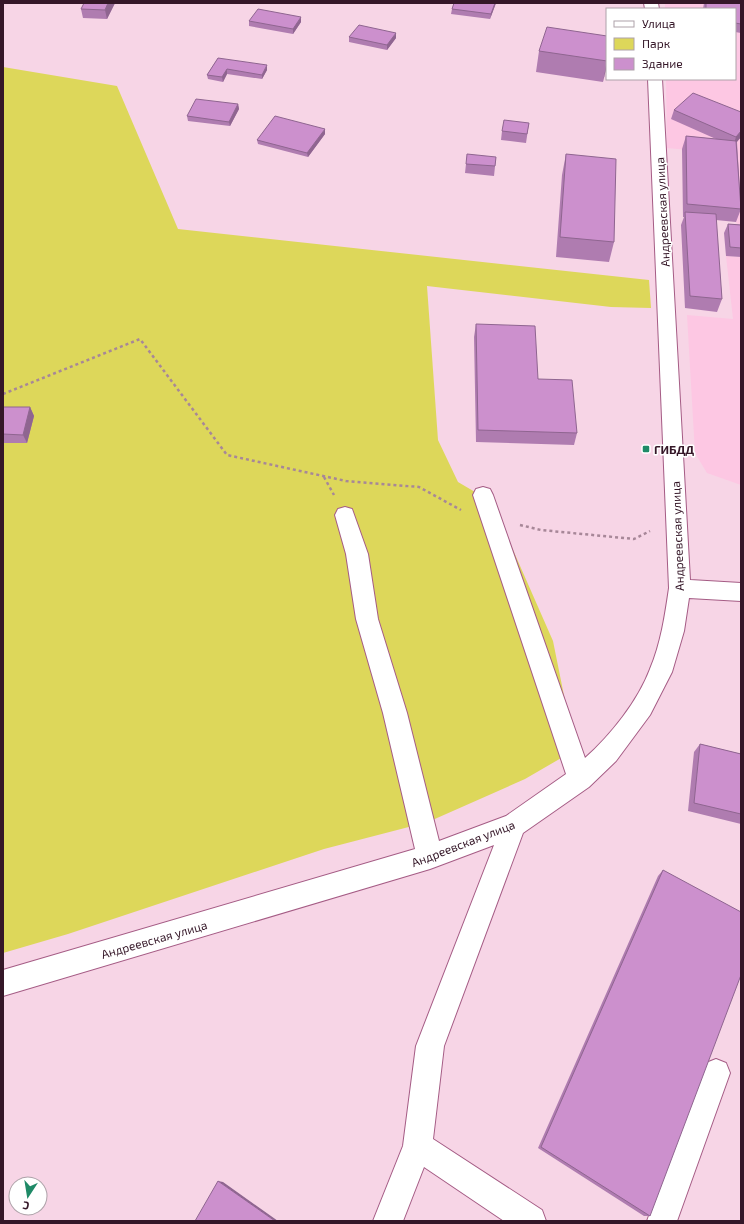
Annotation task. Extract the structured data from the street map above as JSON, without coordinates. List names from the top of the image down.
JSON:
{
  "streets": {
    "street": ["Андреевская улица"]
  },
  "places": {
    "transit": ["ГИБДД"]
  },
  "legend": ["Улица", "Парк", "Здание"],
  "north": "bottom"
}
